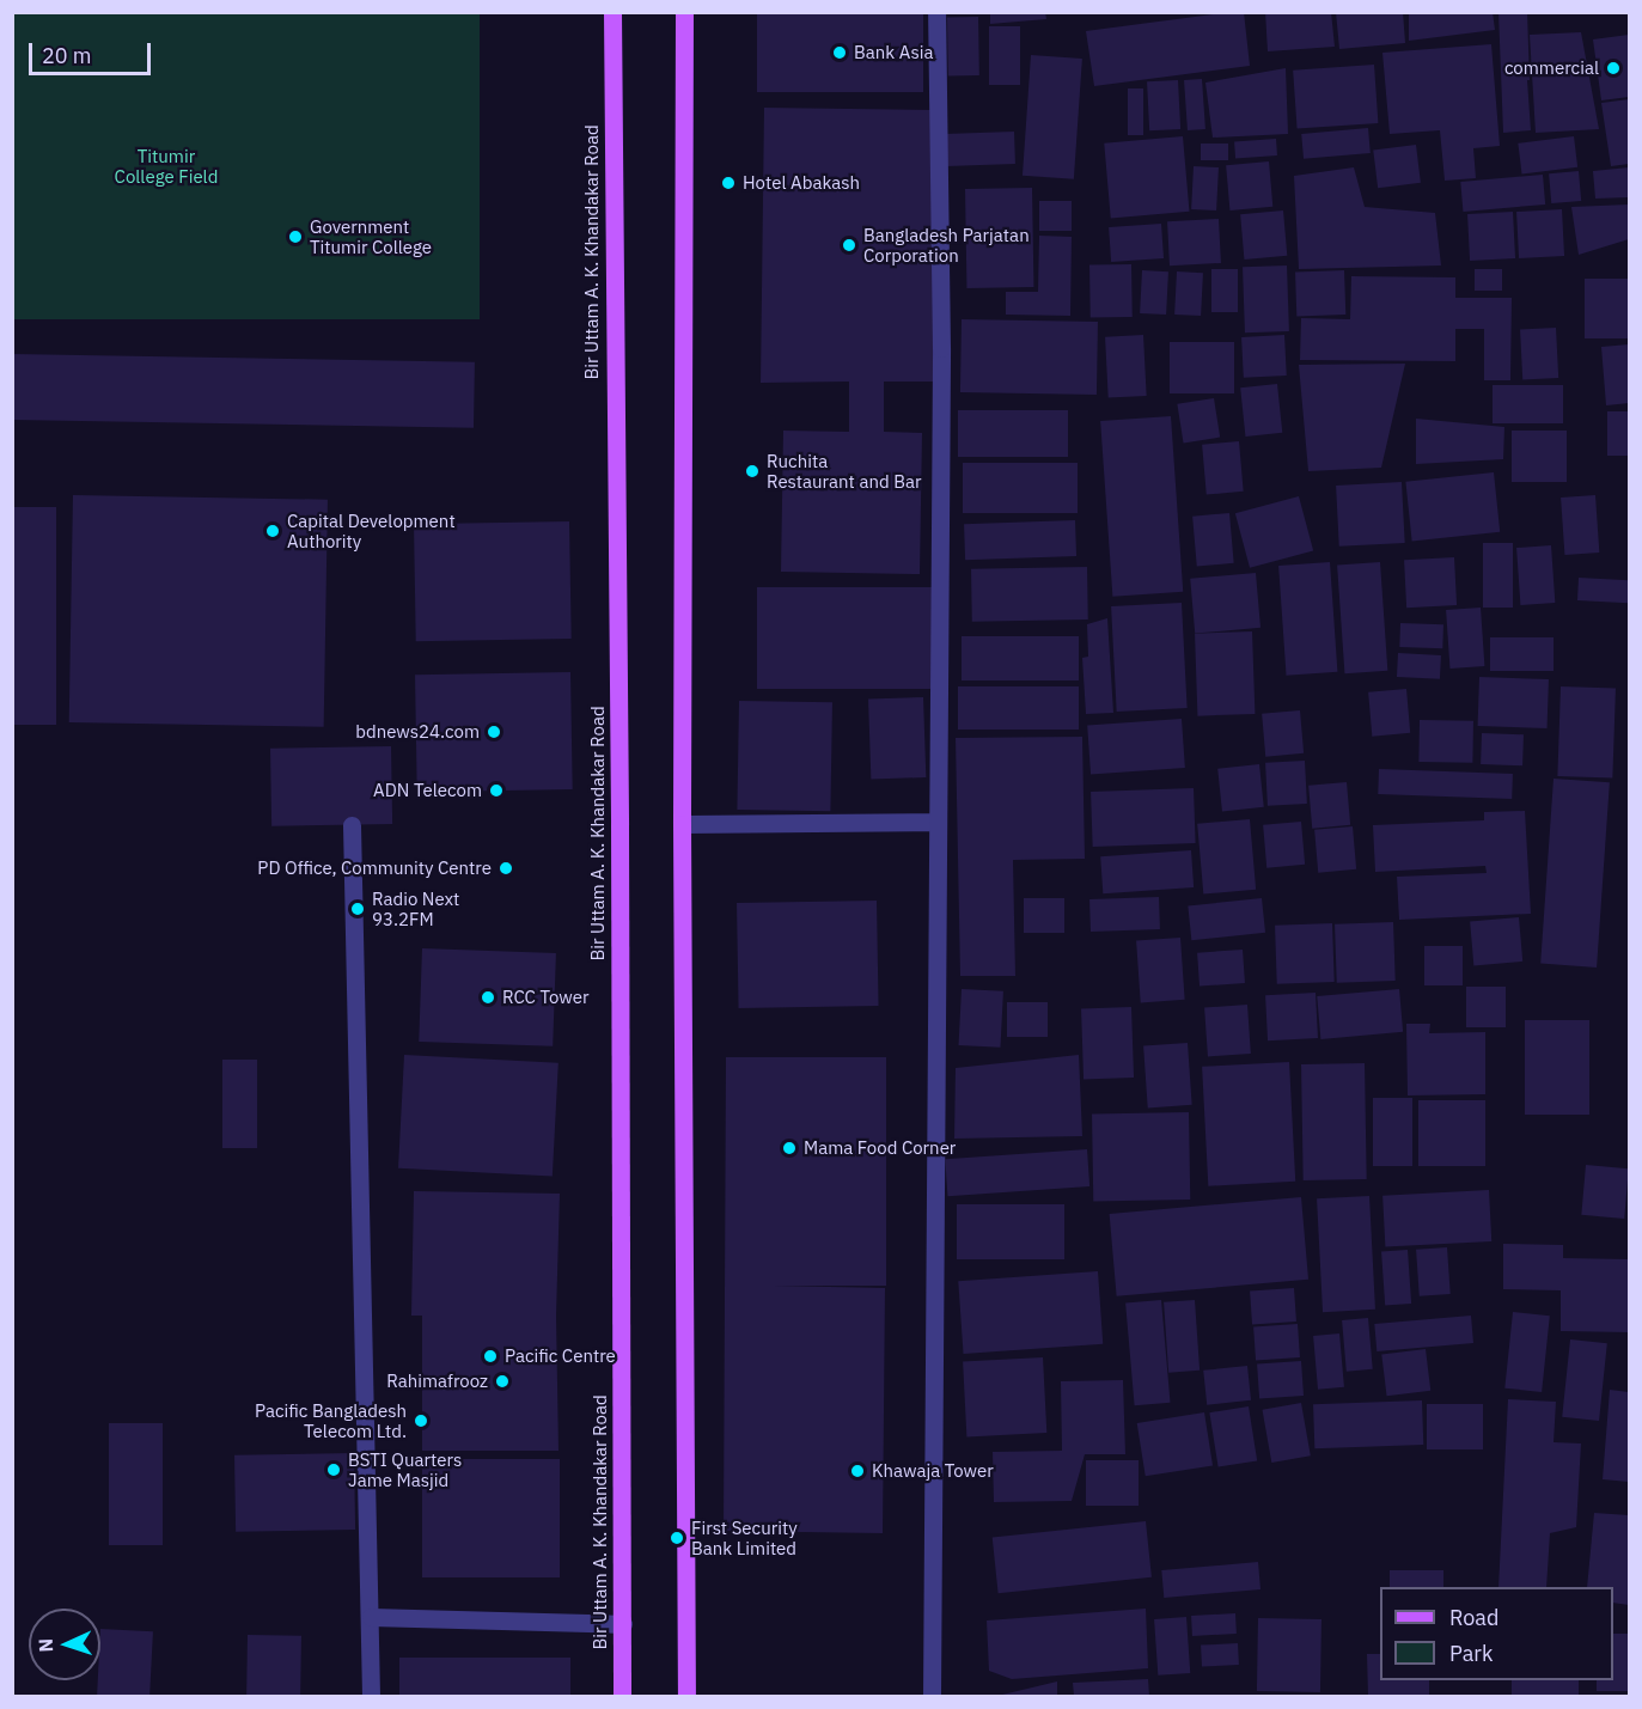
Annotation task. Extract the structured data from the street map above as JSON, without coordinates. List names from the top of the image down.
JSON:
{
  "streets": {
    "main road": ["Bir Uttam A. K. Khandakar Road"]
  },
  "parks": ["Titumir College Field"],
  "places": [
    "Bank Asia",
    "commercial",
    "Hotel Abakash",
    "Government Titumir College",
    "Bangladesh Parjatan Corporation",
    "Ruchita Restaurant and Bar",
    "Capital Development Authority",
    "bdnews24.com",
    "ADN Telecom",
    "PD Office, Community Centre",
    "Radio Next 93.2FM",
    "RCC Tower",
    "Mama Food Corner",
    "Pacific Centre",
    "Rahimafrooz",
    "Pacific Bangladesh Telecom Ltd.",
    "BSTI Quarters Jame Masjid",
    "Khawaja Tower",
    "First Security Bank Limited"
  ],
  "legend": ["Road", "Park"],
  "scale_bar": "20 m",
  "north": "left"
}
